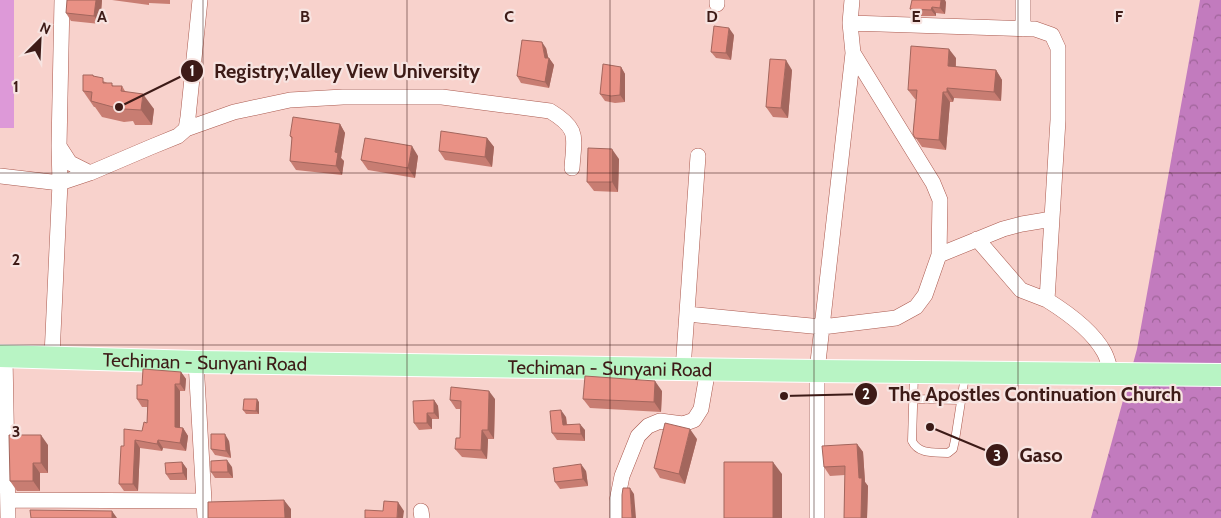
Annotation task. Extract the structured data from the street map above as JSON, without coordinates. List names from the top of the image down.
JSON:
{
  "streets": {
    "main road": ["Techiman - Sunyani Road"]
  },
  "places": ["Registry;Valley View University", "The Apostles Continuation Church", "Gaso"],
  "north": "top right",
  "grid": {
    "columns": [
      "A",
      "B",
      "C",
      "D",
      "E",
      "F"
    ],
    "rows": ["1", "2", "3"]
  }
}
